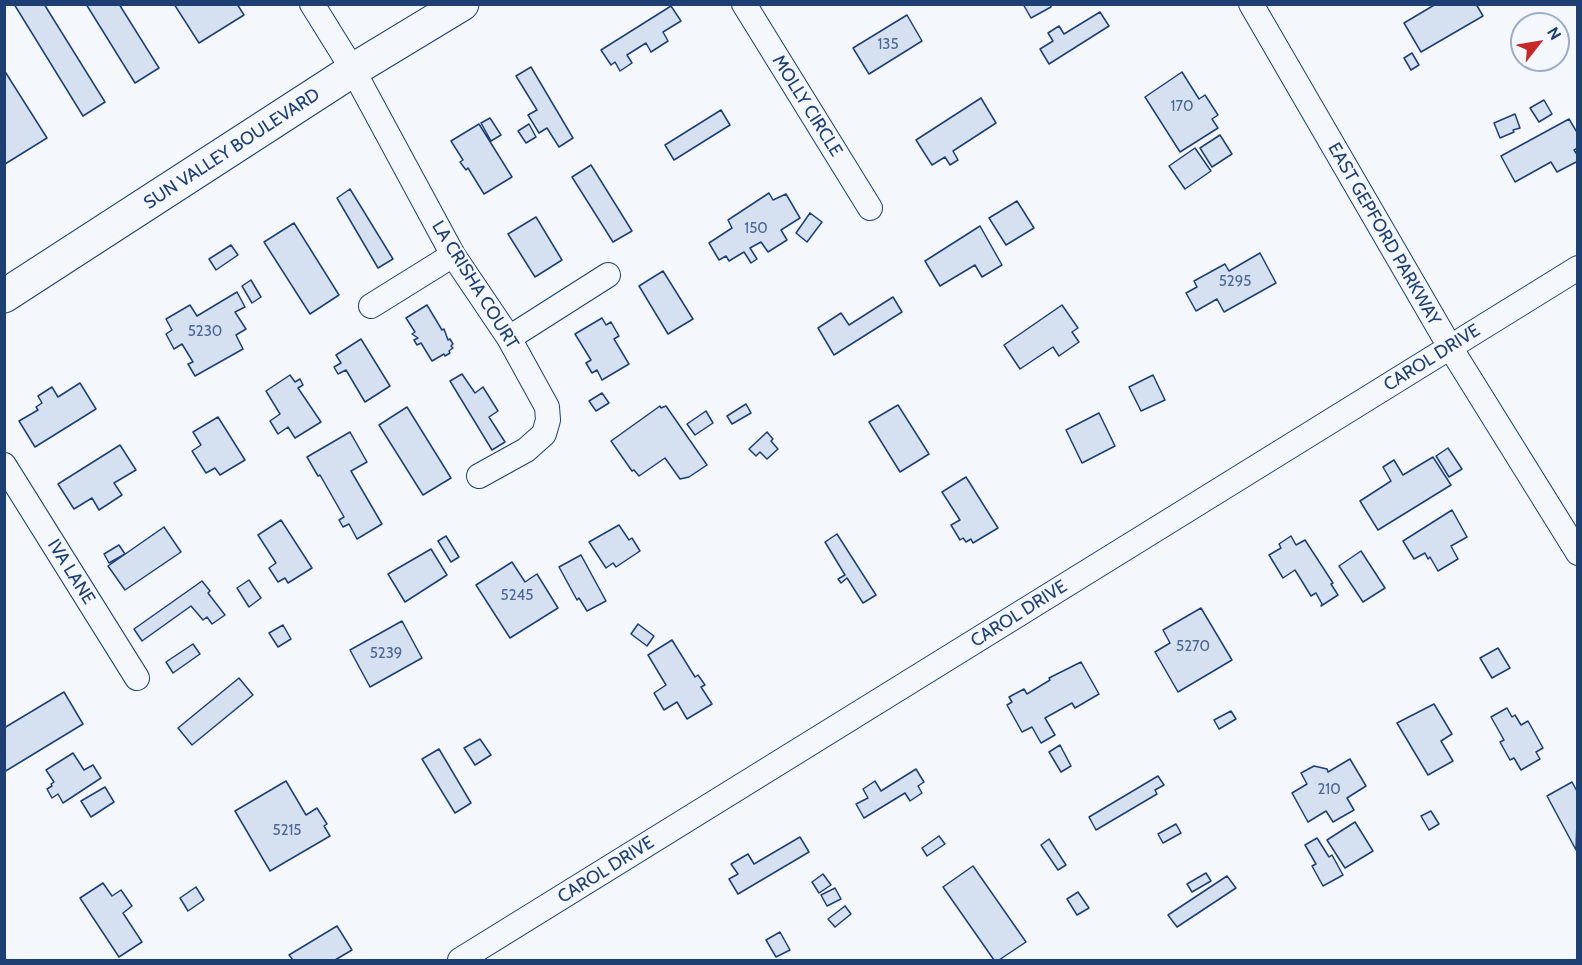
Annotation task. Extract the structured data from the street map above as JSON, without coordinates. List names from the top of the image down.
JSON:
{
  "streets": {
    "main road": ["SUN VALLEY BOULEVARD"],
    "street": [
      "MOLLY CIRCLE",
      "EAST GEPFORD PARKWAY",
      "LA CRISHA COURT",
      "CAROL DRIVE",
      "IVA LANE"
    ]
  },
  "crossings": [
    ["SUN VALLEY BOULEVARD", "LA CRISHA COURT"],
    ["EAST GEPFORD PARKWAY", "CAROL DRIVE"]
  ],
  "house_numbers": [
    "135",
    "170",
    "150",
    "5295",
    "5230",
    "5245",
    "5270",
    "5239",
    "210",
    "5215"
  ],
  "north": "top right"
}
